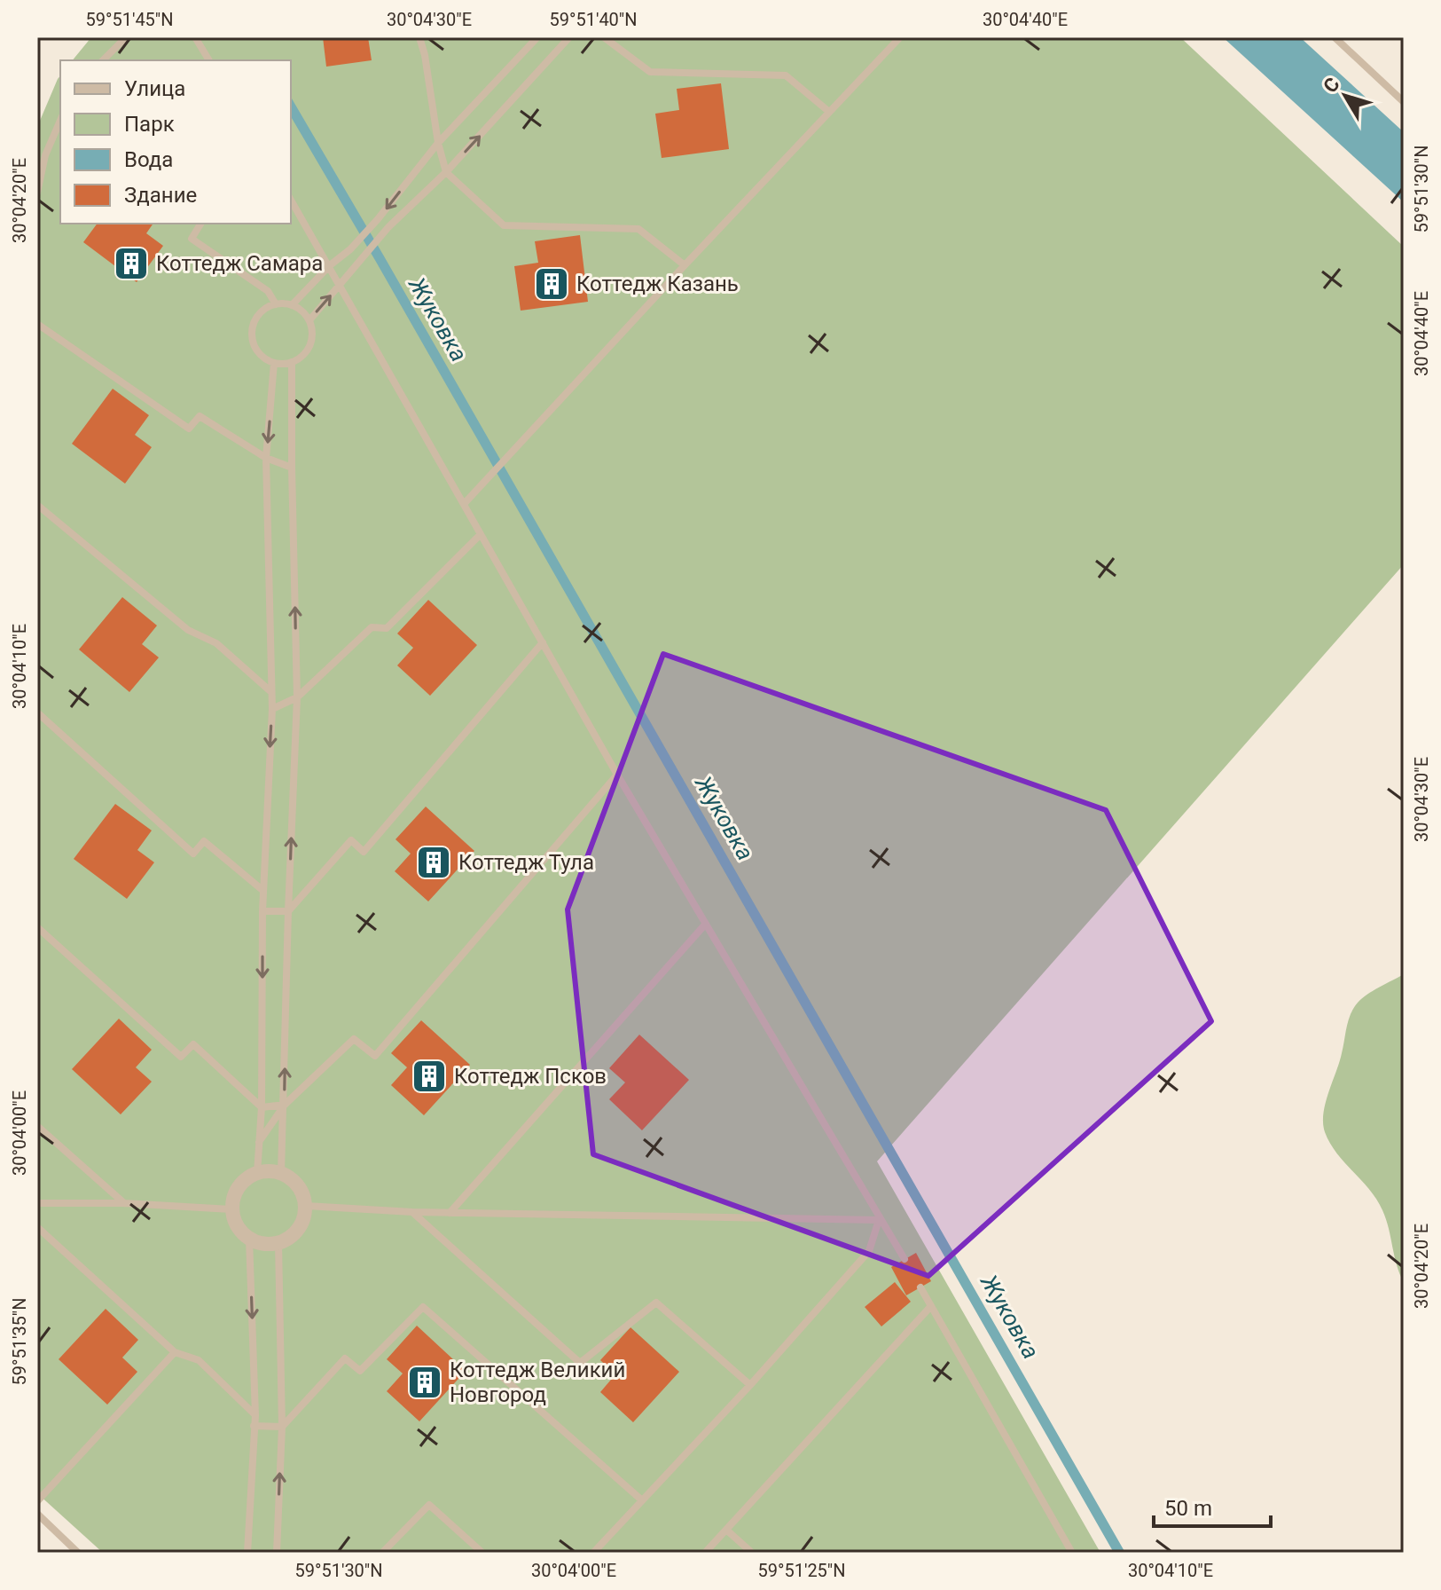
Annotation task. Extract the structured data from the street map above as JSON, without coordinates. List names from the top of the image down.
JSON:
{
  "water": ["Жуковка"],
  "places": {
    "building": [
      "Коттедж Самара",
      "Коттедж Казань",
      "Коттедж Тула",
      "Коттедж Псков",
      "Коттедж Великий Новгород"
    ]
  },
  "legend": [
    "Улица",
    "Парк",
    "Вода",
    "Здание"
  ],
  "scale_bar": "50 m",
  "north": "top left",
  "coordinates": [
    "59°51'45\"N",
    "30°04'30\"E",
    "59°51'40\"N",
    "30°04'40\"E",
    "59°51'30\"N",
    "30°04'20\"E",
    "30°04'10\"E",
    "30°04'00\"E",
    "59°51'35\"N",
    "59°51'25\"N"
  ]
}
